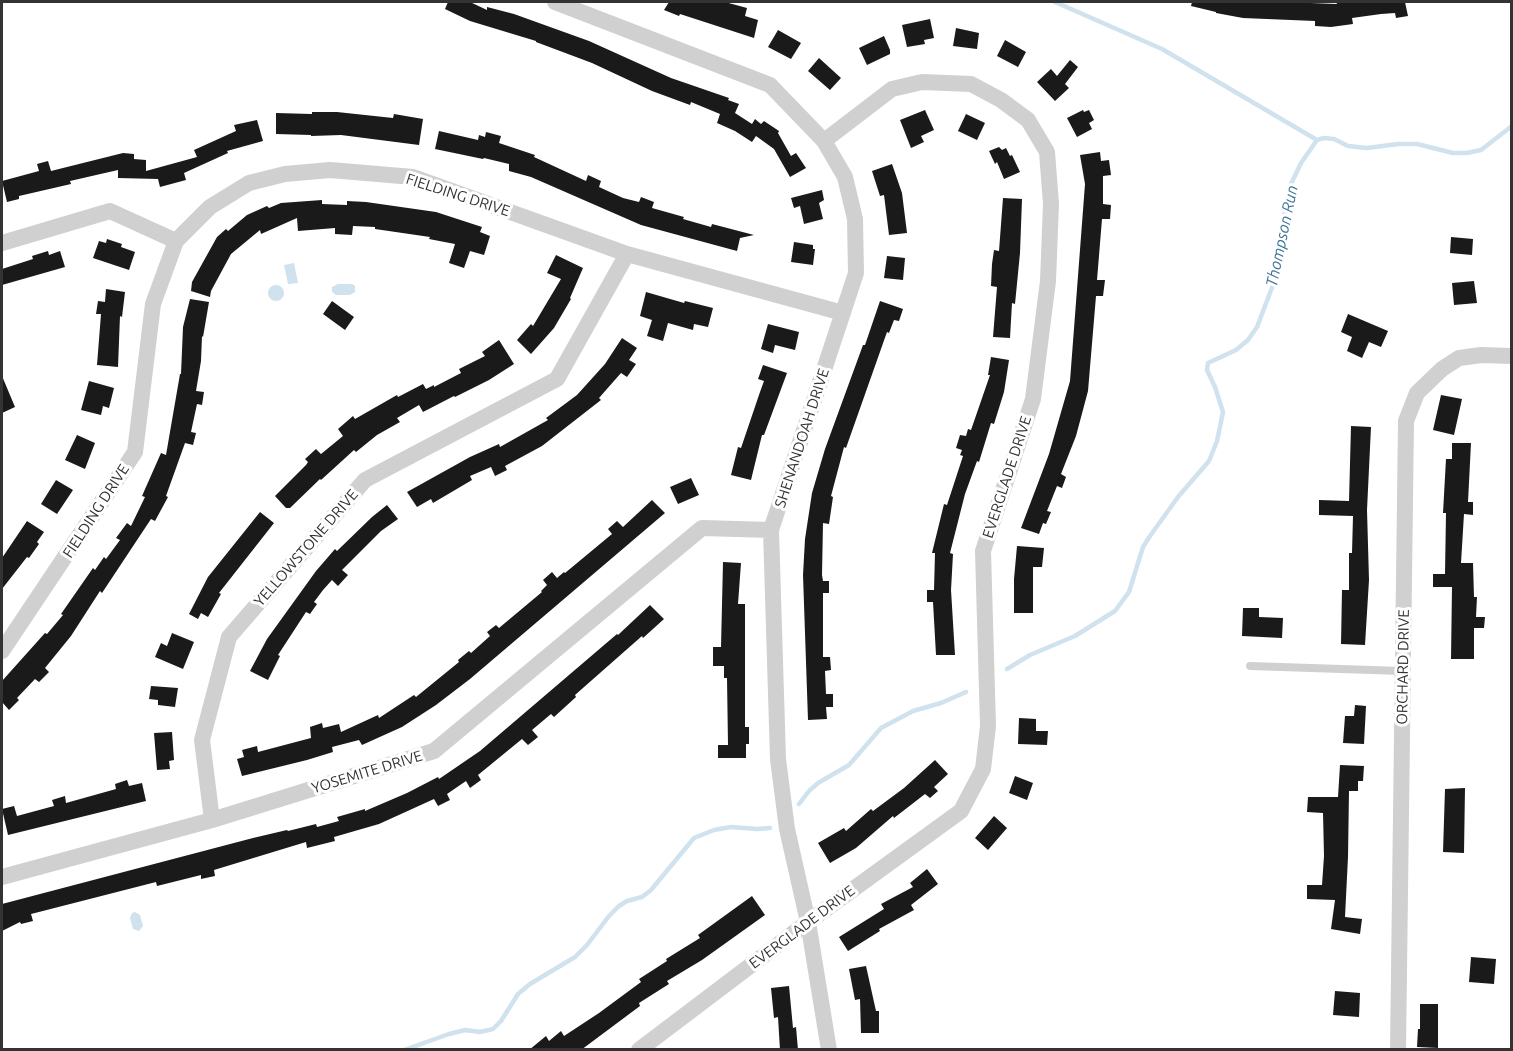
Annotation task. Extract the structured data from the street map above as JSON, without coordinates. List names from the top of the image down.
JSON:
{
  "streets": {
    "street": [
      "FIELDING DRIVE",
      "SHENANDOAH DRIVE",
      "EVERGLADE DRIVE",
      "YELLOWSTONE DRIVE",
      "ORCHARD DRIVE",
      "YOSEMITE DRIVE"
    ]
  },
  "crossings": [
    ["FIELDING DRIVE", "SHENANDOAH DRIVE"],
    ["FIELDING DRIVE", "YELLOWSTONE DRIVE"],
    ["SHENANDOAH DRIVE", "EVERGLADE DRIVE"],
    ["SHENANDOAH DRIVE", "YOSEMITE DRIVE"],
    ["YELLOWSTONE DRIVE", "YOSEMITE DRIVE"]
  ],
  "water": ["Thompson Run"]
}
